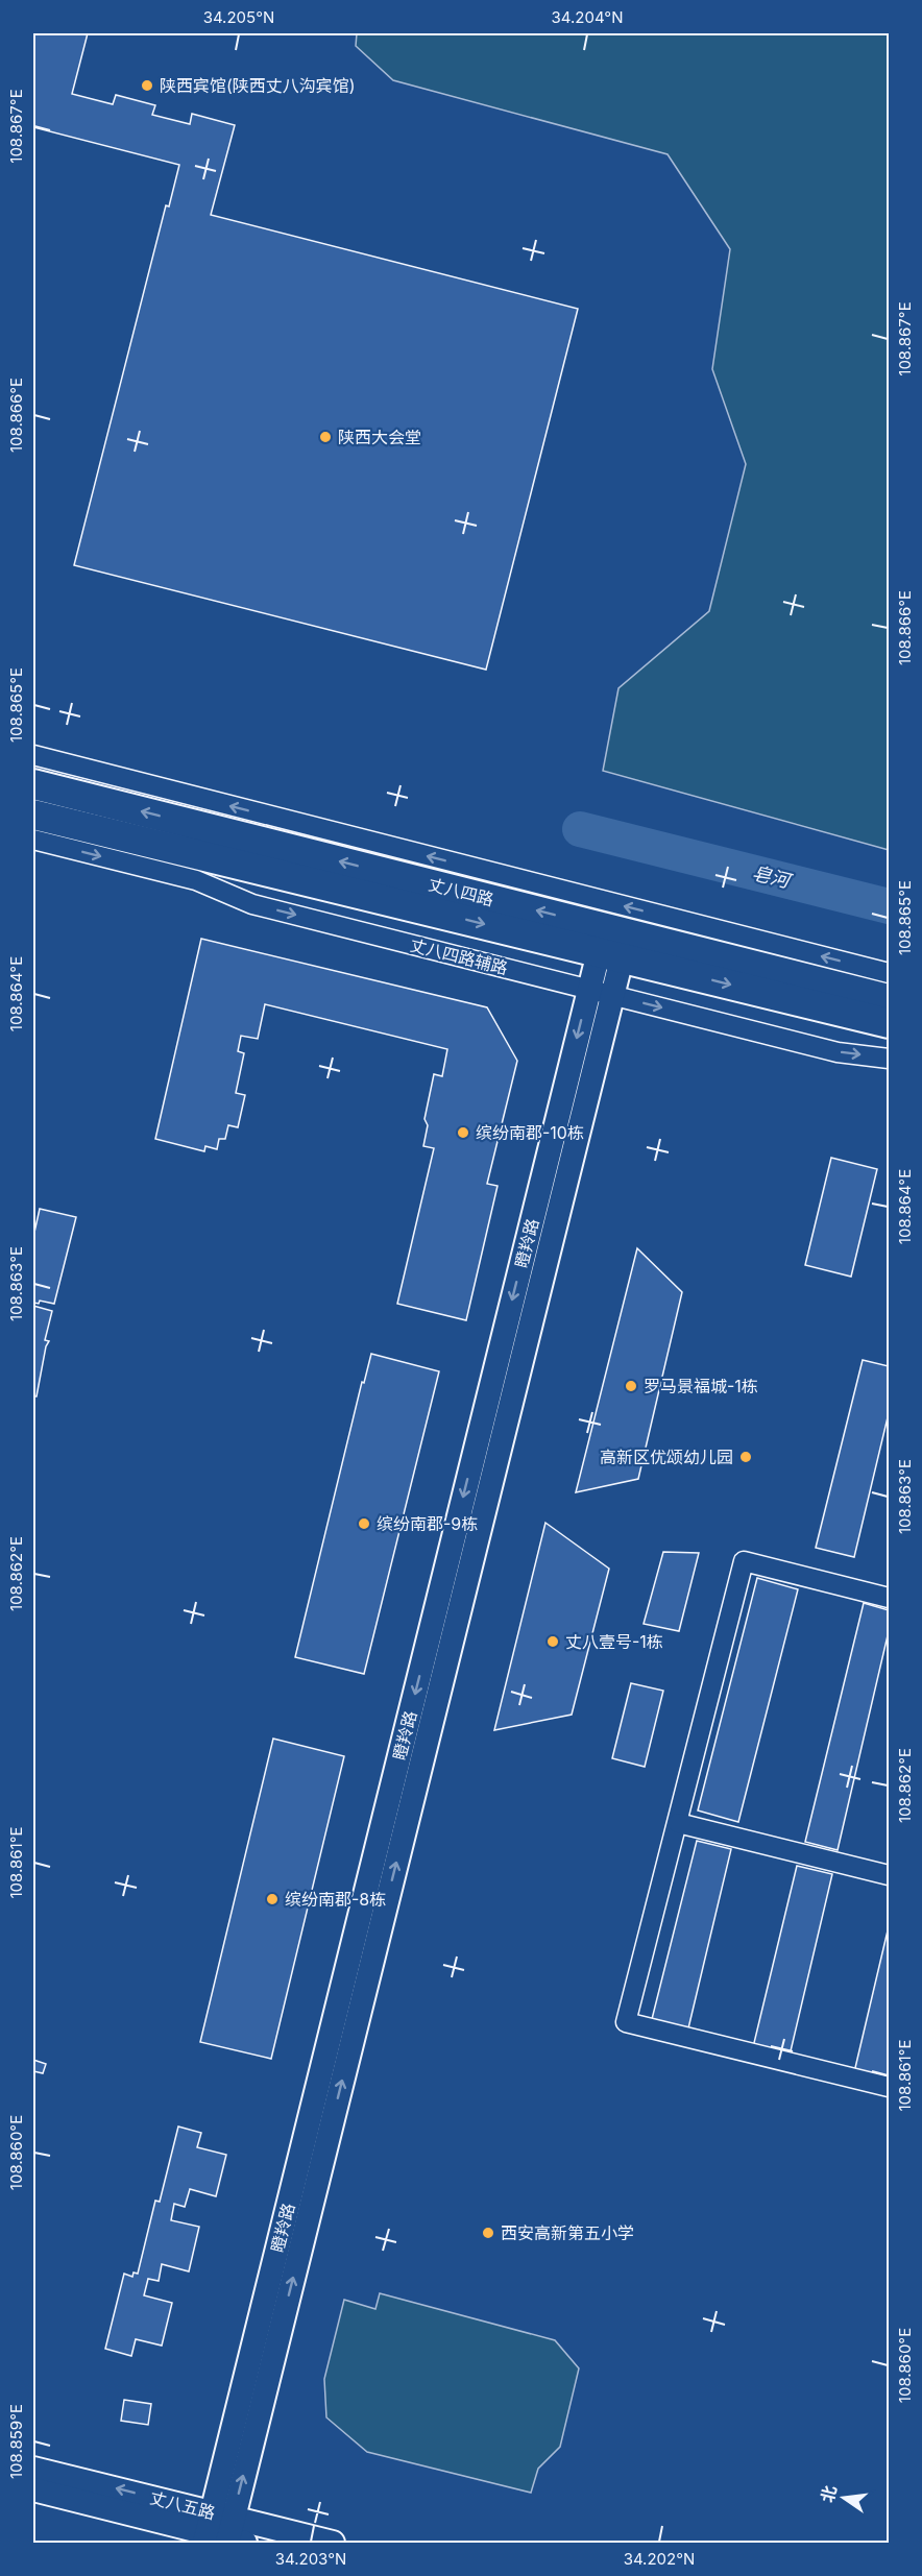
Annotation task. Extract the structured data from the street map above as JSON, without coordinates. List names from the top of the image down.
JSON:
{
  "streets": {
    "main road": ["丈八四路"],
    "street": ["丈八四路辅路", "瞪羚路", "丈八五路"]
  },
  "crossings": [
    ["丈八四路", "瞪羚路"],
    ["丈八四路辅路", "瞪羚路"],
    ["瞪羚路", "丈八五路"]
  ],
  "water": ["皂河"],
  "places": [
    "陕西宾馆(陕西丈八沟宾馆)",
    "陕西大会堂",
    "缤纷南郡-10栋",
    "罗马景福城-1栋",
    "高新区优颂幼儿园",
    "缤纷南郡-9栋",
    "丈八壹号-1栋",
    "缤纷南郡-8栋",
    "西安高新第五小学"
  ],
  "north": "left",
  "coordinates": [
    "34.205°N",
    "34.204°N",
    "108.867°E",
    "108.866°E",
    "108.865°E",
    "108.864°E",
    "108.863°E",
    "108.862°E",
    "108.861°E",
    "108.860°E",
    "108.859°E",
    "34.203°N",
    "34.202°N"
  ]
}
